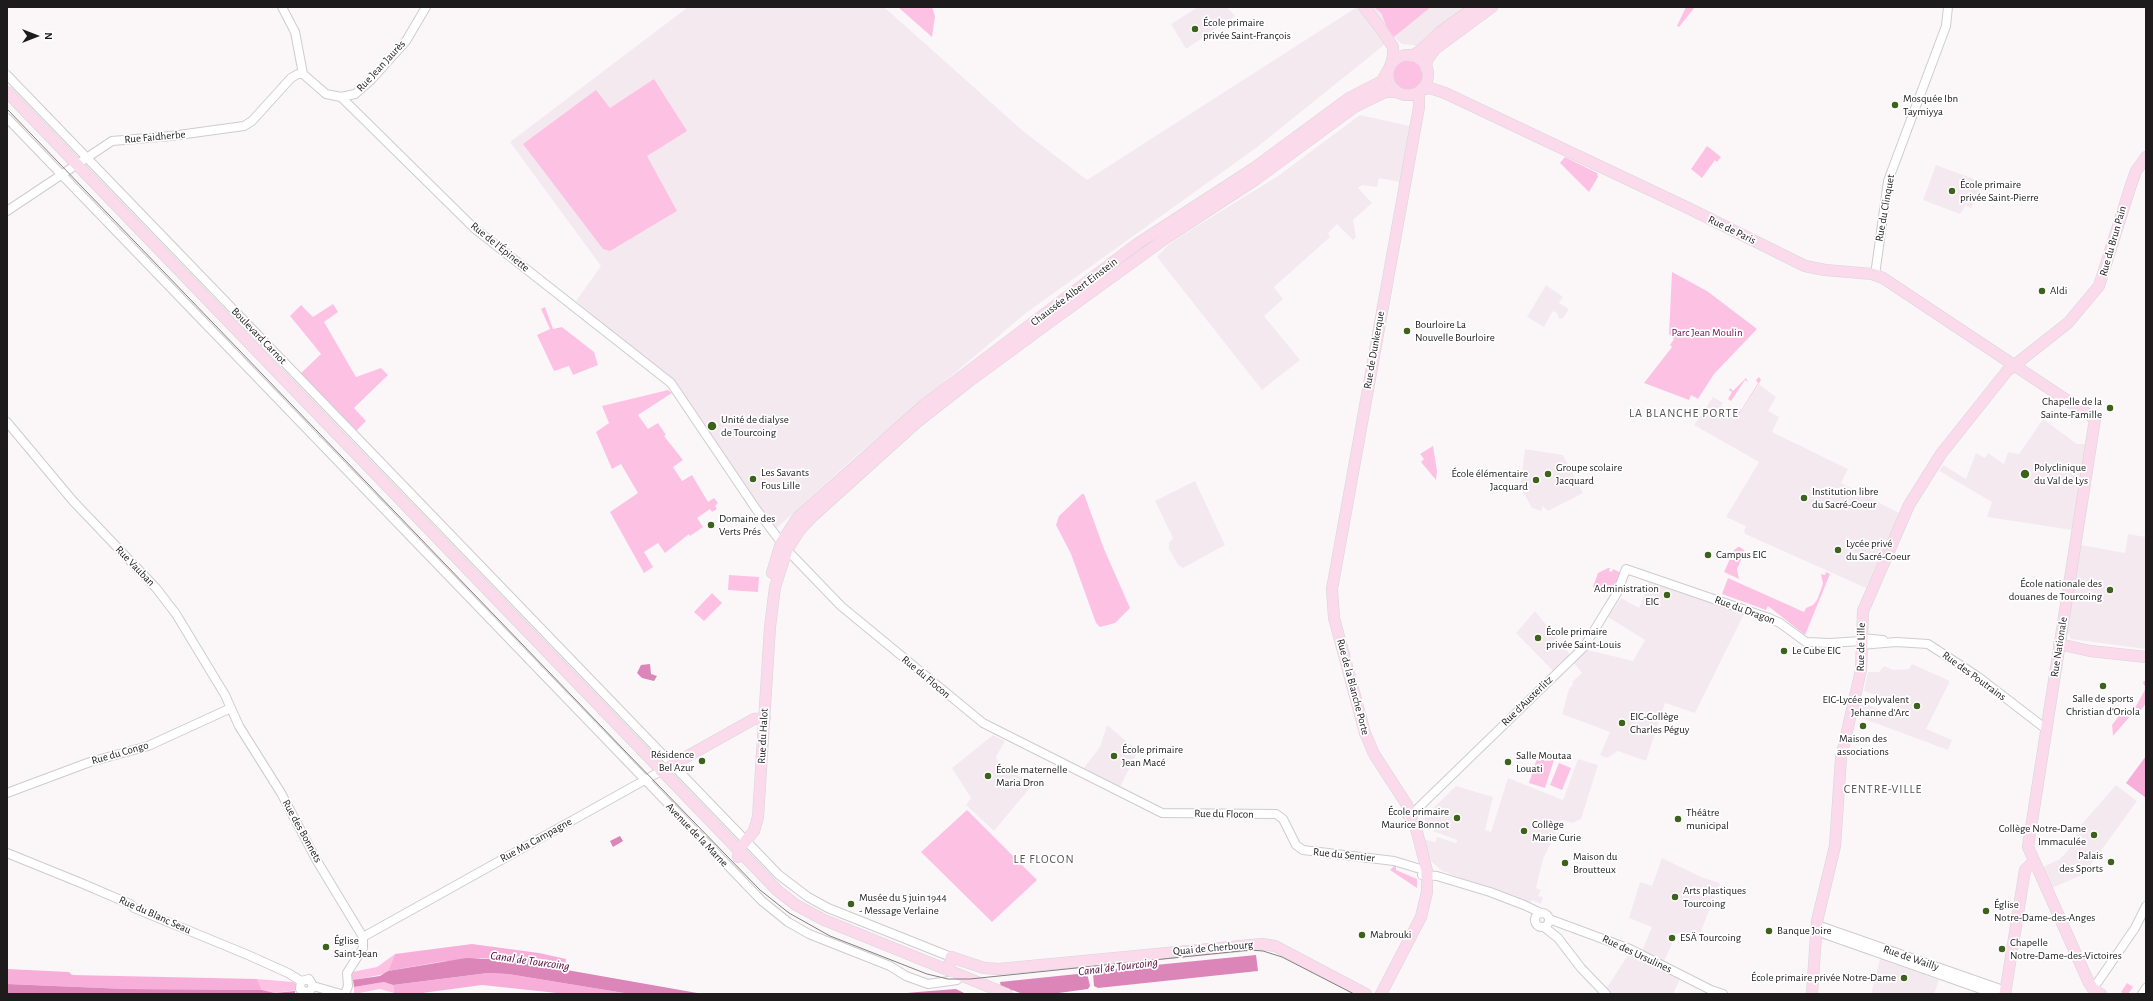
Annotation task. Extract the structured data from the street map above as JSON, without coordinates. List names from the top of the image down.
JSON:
{
  "streets": {
    "main road": [
      "Rue de Paris",
      "Rue du Brun Pain",
      "Chaussée Albert Einstein",
      "Boulevard Carnot",
      "Rue de Dunkerque",
      "Rue de Lille",
      "Rue Nationale",
      "Rue de la Blanche Porte",
      "Rue du Halot",
      "Avenue de la Marne",
      "Rue Ma Campagne",
      "Quai de Cherbourg"
    ],
    "street": [
      "Rue Jean Jaurès",
      "Rue Faidherbe",
      "Rue du Clinquet",
      "Rue de l'Épinette",
      "Rue Vauban",
      "Rue du Dragon",
      "Rue des Poutrains",
      "Rue du Flocon",
      "Rue d'Austerlitz",
      "Rue du Congo",
      "Rue des Bonnets",
      "Rue du Sentier",
      "Rue du Blanc Seau",
      "Rue des Ursulines",
      "Rue de Wailly"
    ]
  },
  "crossings": [
    ["Rue Jean Jaurès", "Rue de l'Épinette"],
    ["Rue Faidherbe", "Boulevard Carnot"],
    ["Rue Faidherbe", "Avenue de la Marne"],
    ["Rue du Clinquet", "Rue de Paris"],
    ["Rue de Paris", "Rue du Brun Pain"],
    ["Rue de Paris", "Chaussée Albert Einstein"],
    ["Rue de Paris", "Rue de Dunkerque"],
    ["Rue de Paris", "Rue de Lille"],
    ["Rue de Paris", "Rue Nationale"],
    ["Rue du Brun Pain", "Rue de Lille"],
    ["Rue de l'Épinette", "Rue du Flocon"],
    ["Chaussée Albert Einstein", "Rue de Dunkerque"],
    ["Chaussée Albert Einstein", "Rue du Flocon"],
    ["Chaussée Albert Einstein", "Rue du Halot"],
    ["Boulevard Carnot", "Avenue de la Marne"],
    ["Boulevard Carnot", "Rue Ma Campagne"],
    ["Rue de Dunkerque", "Rue de la Blanche Porte"],
    ["Rue Vauban", "Rue du Congo"],
    ["Rue Vauban", "Rue des Bonnets"],
    ["Rue du Dragon", "Rue de Lille"],
    ["Rue du Dragon", "Rue des Poutrains"],
    ["Rue du Dragon", "Rue d'Austerlitz"],
    ["Rue de Lille", "Rue des Poutrains"],
    ["Rue de Lille", "Rue de Wailly"],
    ["Rue Nationale", "Rue des Poutrains"],
    ["Rue Nationale", "Rue de Wailly"],
    ["Rue du Flocon", "Rue du Halot"],
    ["Rue du Flocon", "Rue du Sentier"],
    ["Rue de la Blanche Porte", "Rue d'Austerlitz"],
    ["Rue de la Blanche Porte", "Rue du Sentier"],
    ["Rue du Halot", "Avenue de la Marne"],
    ["Rue du Halot", "Rue Ma Campagne"],
    ["Rue des Bonnets", "Rue Ma Campagne"],
    ["Avenue de la Marne", "Rue Ma Campagne"]
  ],
  "districts": ["LA BLANCHE PORTE", "CENTRE-VILLE", "LE FLOCON"],
  "water": ["Canal de Tourcoing"],
  "parks": ["Parc Jean Moulin"],
  "places": [
    "École primaire privée Saint-François",
    "Mosquée Ibn Taymiyya",
    "École primaire privée Saint-Pierre",
    "Aldi",
    "Bourloire La Nouvelle Bourloire",
    "Chapelle de la Sainte-Famille",
    "Unité de dialyse de Tourcoing",
    "Groupe scolaire Jacquard",
    "Polyclinique du Val de Lys",
    "Les Savants Fous Lille",
    "École élémentaire Jacquard",
    "Institution libre du Sacré-Coeur",
    "Domaine des Verts Prés",
    "Lycée privé du Sacré-Coeur",
    "Campus EIC",
    "École nationale des douanes de Tourcoing",
    "Administration EIC",
    "École primaire privée Saint-Louis",
    "Le Cube EIC",
    "Salle de sports Christian d'Oriola",
    "EIC-Lycée polyvalent Jehanne d'Arc",
    "EIC-Collège Charles Péguy",
    "Maison des associations",
    "École primaire Jean Macé",
    "Résidence Bel Azur",
    "Salle Moutaa Louati",
    "École maternelle Maria Dron",
    "École primaire Maurice Bonnot",
    "Théâtre municipal",
    "Collège Marie Curie",
    "Collège Notre-Dame Immaculée",
    "Palais des Sports",
    "Maison du Broutteux",
    "Arts plastiques Tourcoing",
    "Musée du 5 juin 1944 - Message Verlaine",
    "Église Notre-Dame-des-Anges",
    "Banque Joire",
    "Mabrouki",
    "ESÄ Tourcoing",
    "Église Saint-Jean",
    "Chapelle Notre-Dame-des-Victoires",
    "École primaire privée Notre-Dame"
  ],
  "north": "right"
}
